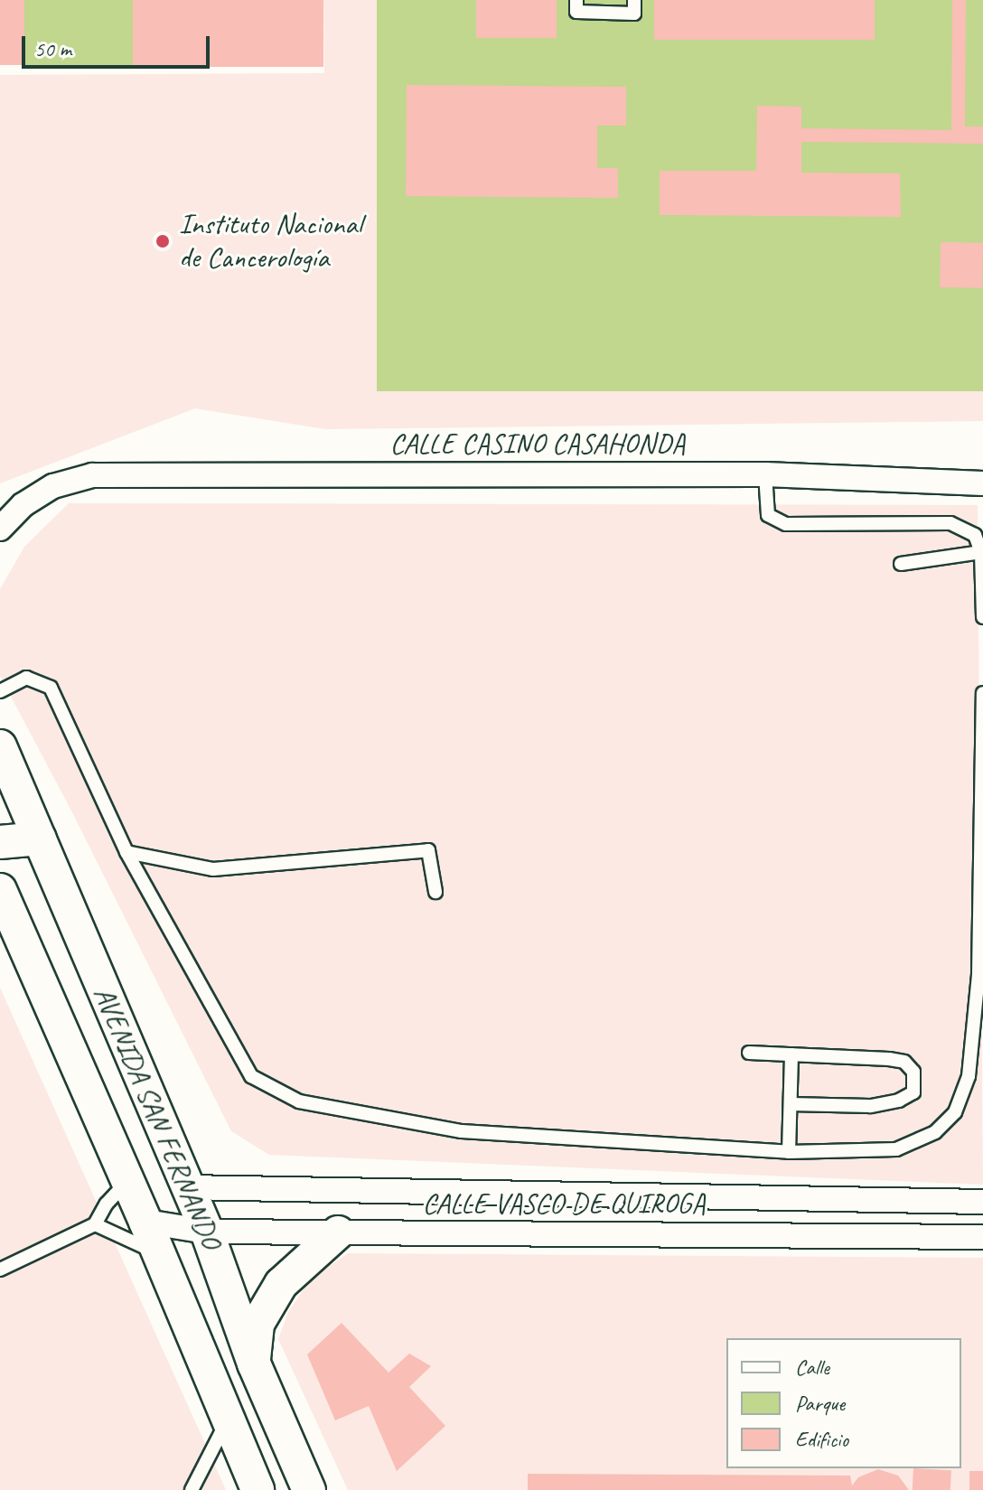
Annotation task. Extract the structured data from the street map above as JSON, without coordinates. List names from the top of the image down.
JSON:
{
  "streets": {
    "main road": ["AVENIDA SAN FERNANDO"],
    "street": ["CALLE CASINO CASAHONDA", "CALLE VASCO DE QUIROGA"]
  },
  "crossings": [
    ["AVENIDA SAN FERNANDO", "CALLE VASCO DE QUIROGA"]
  ],
  "places": ["Instituto Nacional de Cancerología"],
  "legend": ["Calle", "Parque", "Edificio"],
  "scale_bar": "50 m"
}
